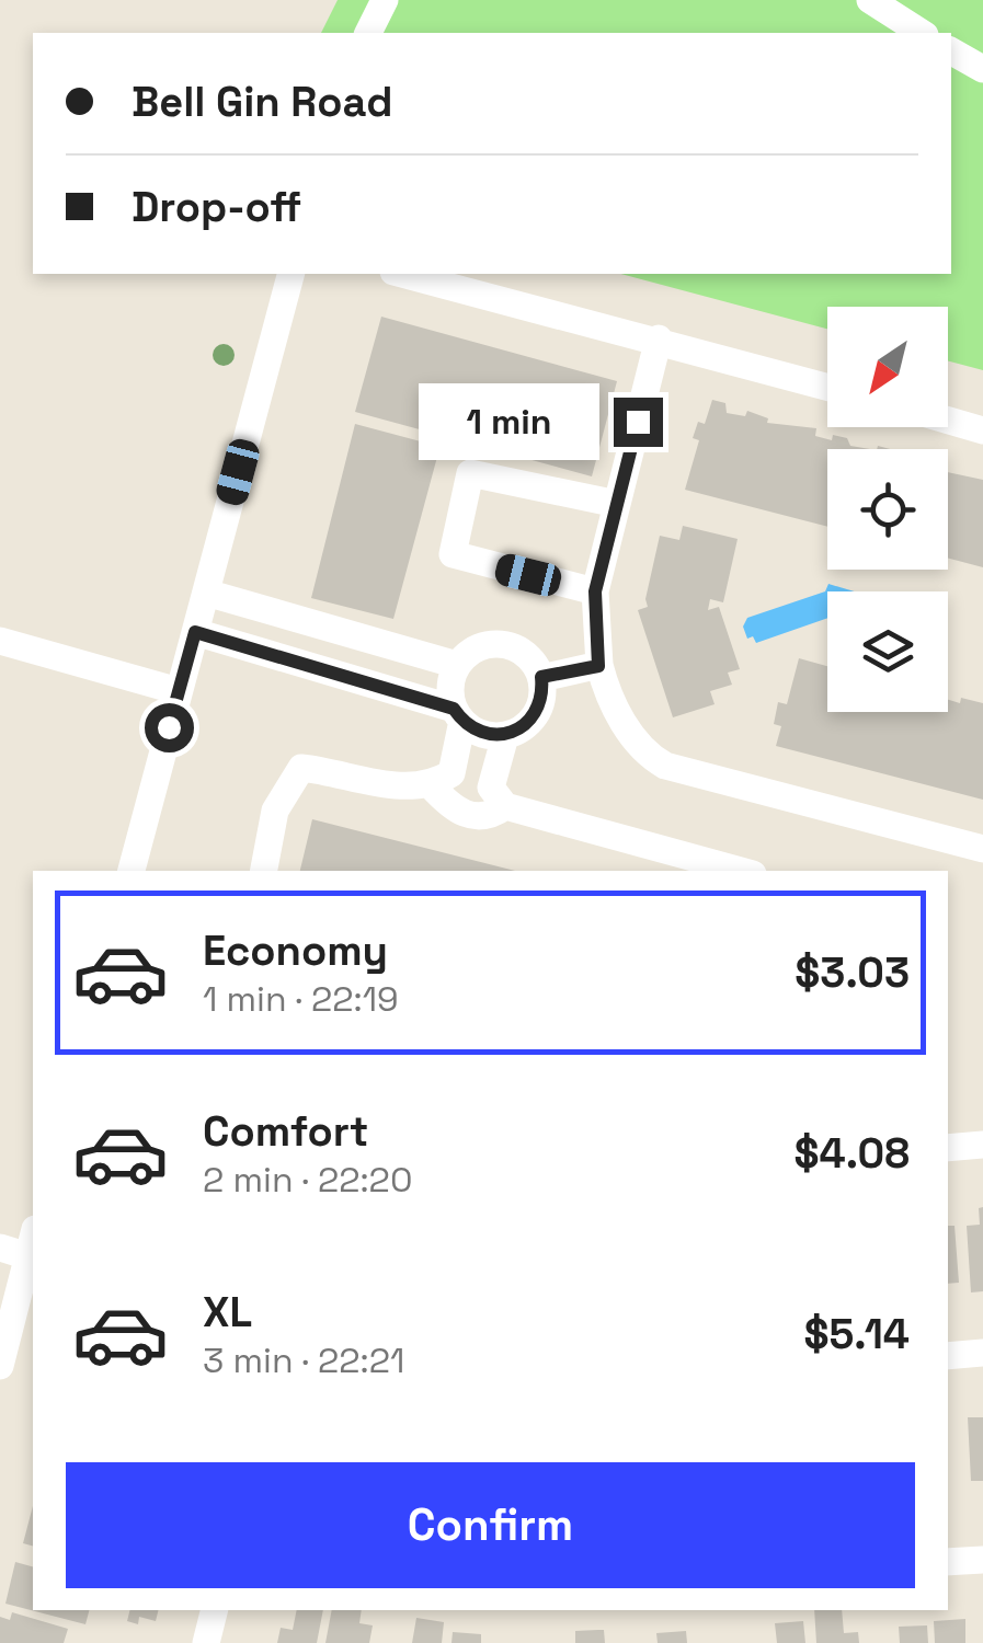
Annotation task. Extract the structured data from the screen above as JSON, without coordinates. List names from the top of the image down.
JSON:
{
  "north": "bottom left",
  "page": {
    "banner": ["Bell Gin Road", "Drop-off"],
    "bubble": "1 min",
    "list": [
      {
        "name": "Economy",
        "note": "1 min · 22:19",
        "value": "$3.03"
      },
      {
        "name": "Comfort",
        "note": "2 min · 22:20",
        "value": "$4.08"
      },
      {
        "name": "XL",
        "note": "3 min · 22:21",
        "value": "$5.14"
      }
    ],
    "buttons": "Confirm"
  }
}
